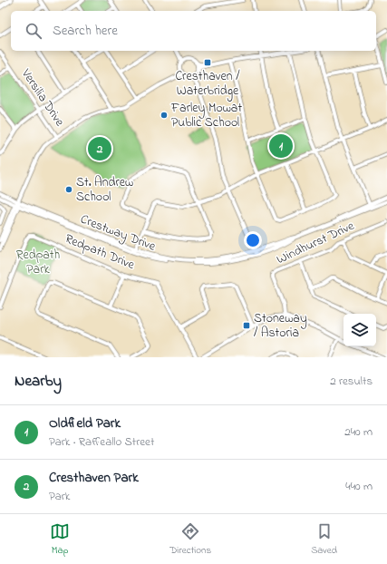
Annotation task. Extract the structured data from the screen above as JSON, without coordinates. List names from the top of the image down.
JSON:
{
  "streets": {
    "street": [
      "Versilia Drive",
      "Crestway Drive",
      "Windhurst Drive",
      "Redpath Drive"
    ]
  },
  "parks": ["Redpath Park"],
  "places": {
    "transit": ["Cresthaven / Waterbridge", "Stoneway / Astoria"],
    "other": ["Farley Mowat Public School", "St. Andrew School"]
  },
  "page": {
    "search": "Search here",
    "pins": ["1", "2"],
    "heading": ["Nearby", "2 results"],
    "list": [
      {
        "mark": "1",
        "name": "Oldfield Park",
        "note": "Park · Raffeallo Street",
        "value": "240 m"
      },
      {
        "mark": "2",
        "name": "Cresthaven Park",
        "note": "Park",
        "value": "440 m"
      }
    ],
    "nav": ["Map", "Directions", "Saved"]
  }
}
